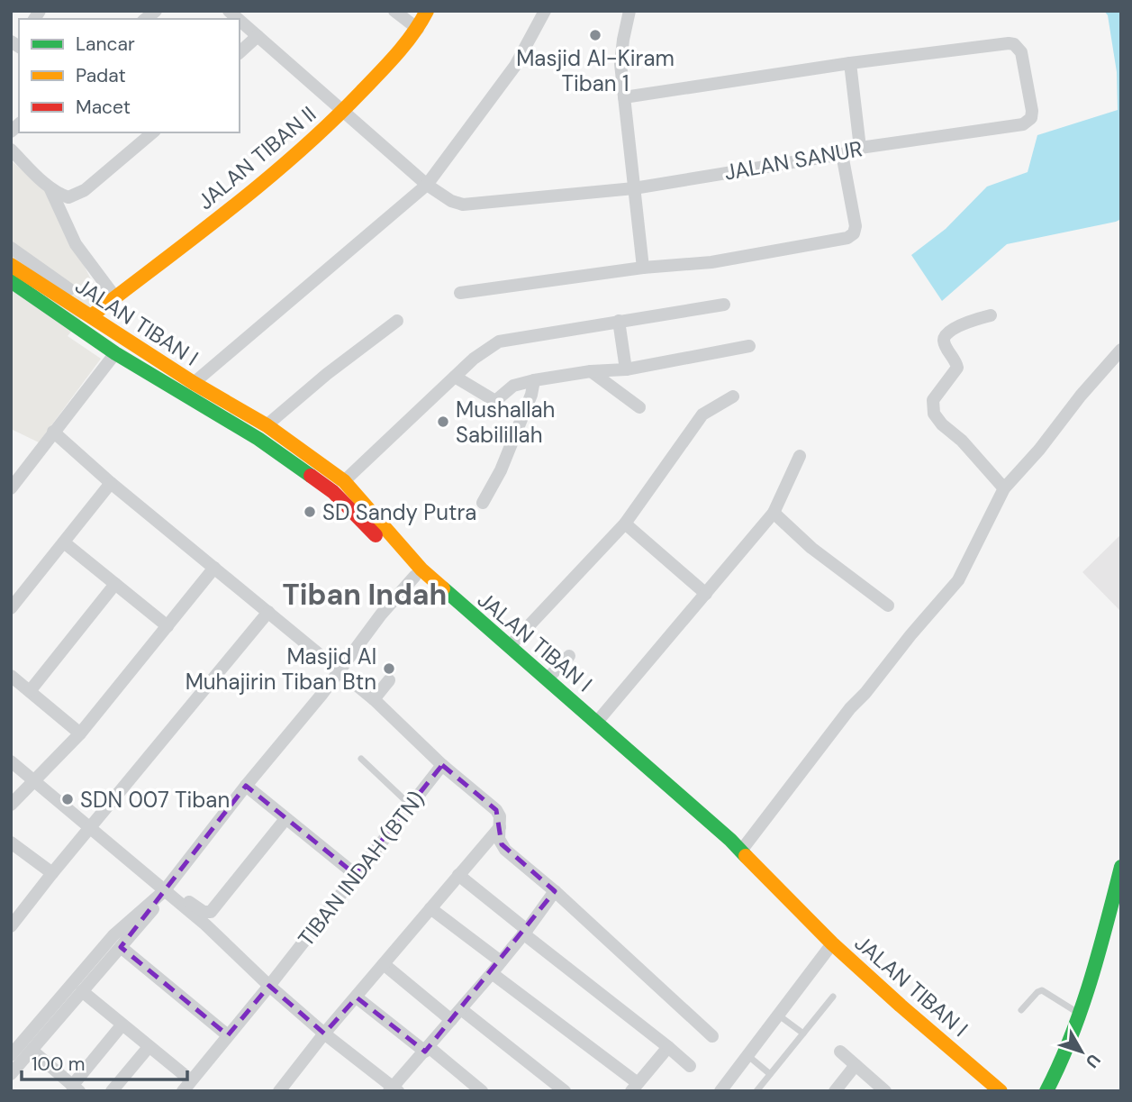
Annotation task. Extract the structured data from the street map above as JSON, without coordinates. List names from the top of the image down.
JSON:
{
  "streets": {
    "street": [
      "JALAN TIBAN II",
      "JALAN SANUR",
      "JALAN TIBAN I",
      "TIBAN INDAH (BTN)"
    ]
  },
  "crossings": [
    ["JALAN TIBAN II", "JALAN SANUR"],
    ["JALAN TIBAN II", "JALAN TIBAN I"]
  ],
  "districts": ["Tiban Indah"],
  "places": [
    "Masjid Al-Kiram Tiban 1",
    "Mushallah Sabilillah",
    "SD Sandy Putra",
    "Masjid Al Muhajirin Tiban Btn",
    "SDN 007 Tiban"
  ],
  "legend": ["Lancar", "Padat", "Macet"],
  "scale_bar": "100 m",
  "north": "bottom right"
}
